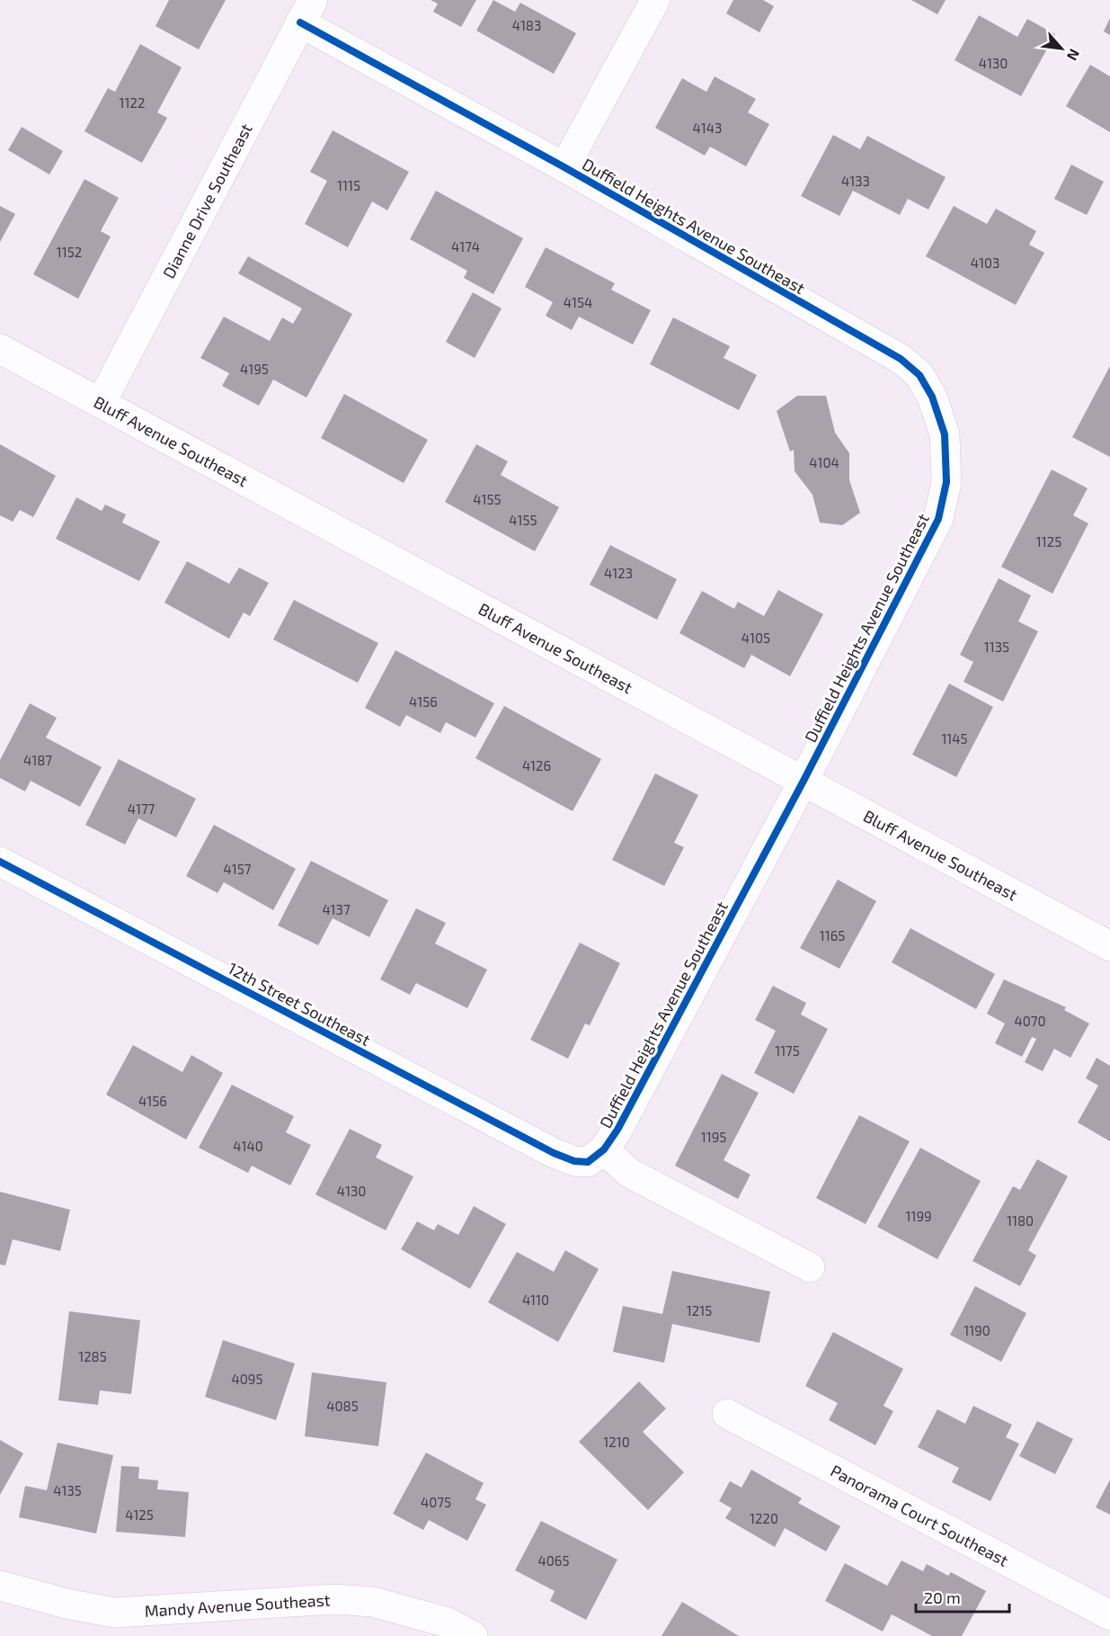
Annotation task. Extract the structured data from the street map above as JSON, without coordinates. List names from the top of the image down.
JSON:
{
  "streets": {
    "street": [
      "Dianne Drive Southeast",
      "Duffield Heights Avenue Southeast",
      "Bluff Avenue Southeast",
      "12th Street Southeast",
      "Panorama Court Southeast",
      "Mandy Avenue Southeast"
    ]
  },
  "crossings": [
    ["Dianne Drive Southeast", "Duffield Heights Avenue Southeast"],
    ["Dianne Drive Southeast", "Bluff Avenue Southeast"],
    ["Duffield Heights Avenue Southeast", "Bluff Avenue Southeast"],
    ["Duffield Heights Avenue Southeast", "12th Street Southeast"]
  ],
  "house_numbers": [
    "4183",
    "4130",
    "1122",
    "4143",
    "4133",
    "1115",
    "4174",
    "1152",
    "4103",
    "4154",
    "4195",
    "4104",
    "4155",
    "4155",
    "1125",
    "4123",
    "4105",
    "1135",
    "4156",
    "1145",
    "4187",
    "4126",
    "4177",
    "4157",
    "4137",
    "1165",
    "4070",
    "1175",
    "4156",
    "1195",
    "4140",
    "4130",
    "1199",
    "1180",
    "4110",
    "1215",
    "1190",
    "1285",
    "4095",
    "4085",
    "1210",
    "4135",
    "4075",
    "4125",
    "1220",
    "4065"
  ],
  "scale_bar": "20 m",
  "north": "bottom right"
}
